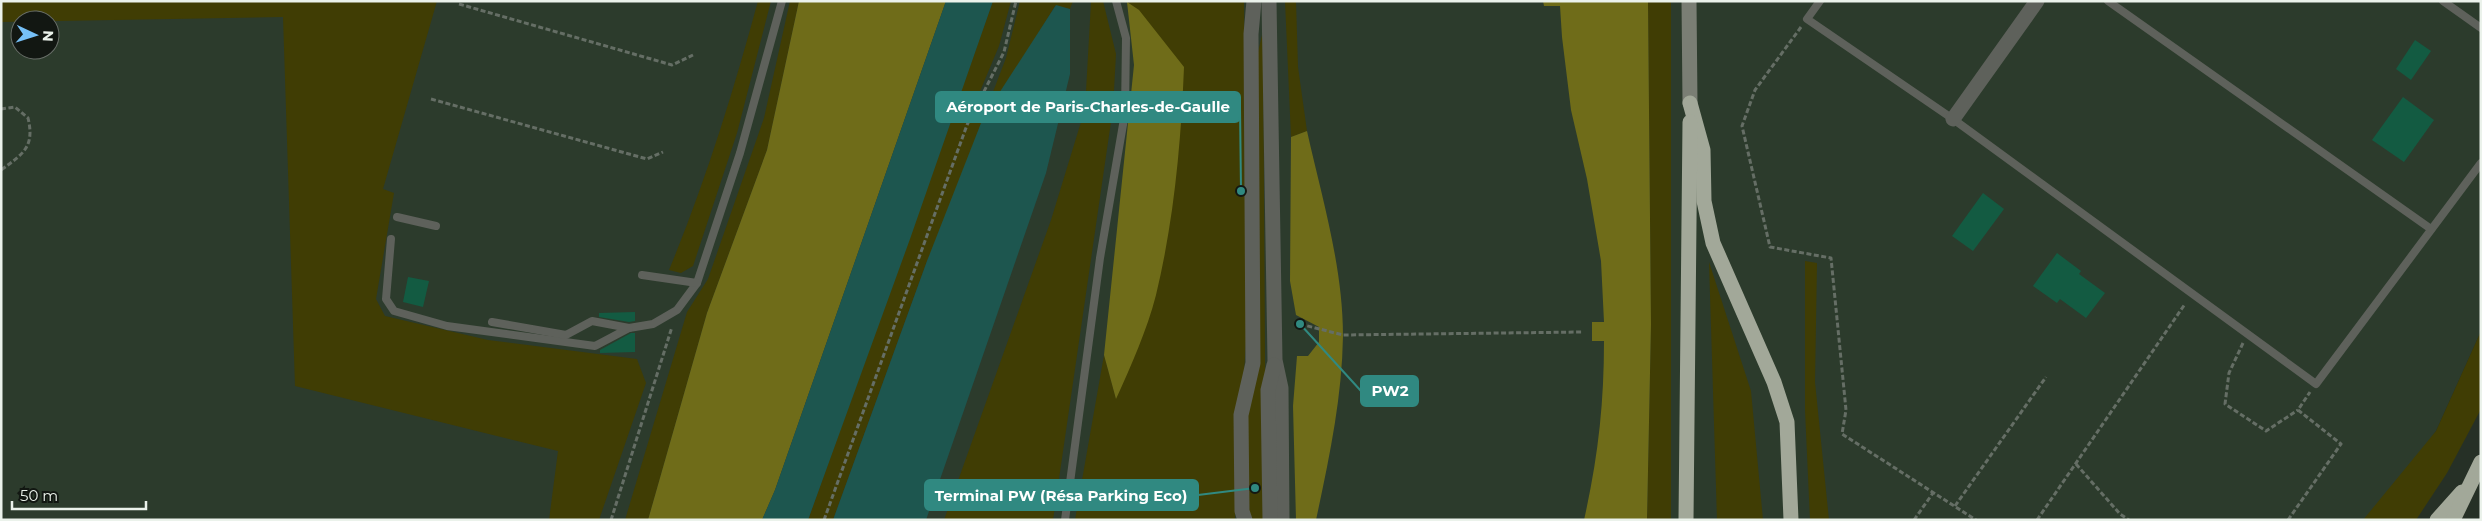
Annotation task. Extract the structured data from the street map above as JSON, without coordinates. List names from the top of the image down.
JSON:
{
  "places": ["Aéroport de Paris-Charles-de-Gaulle", "PW2", "Terminal PW (Résa Parking Eco)"],
  "scale_bar": "50 m",
  "north": "right"
}
